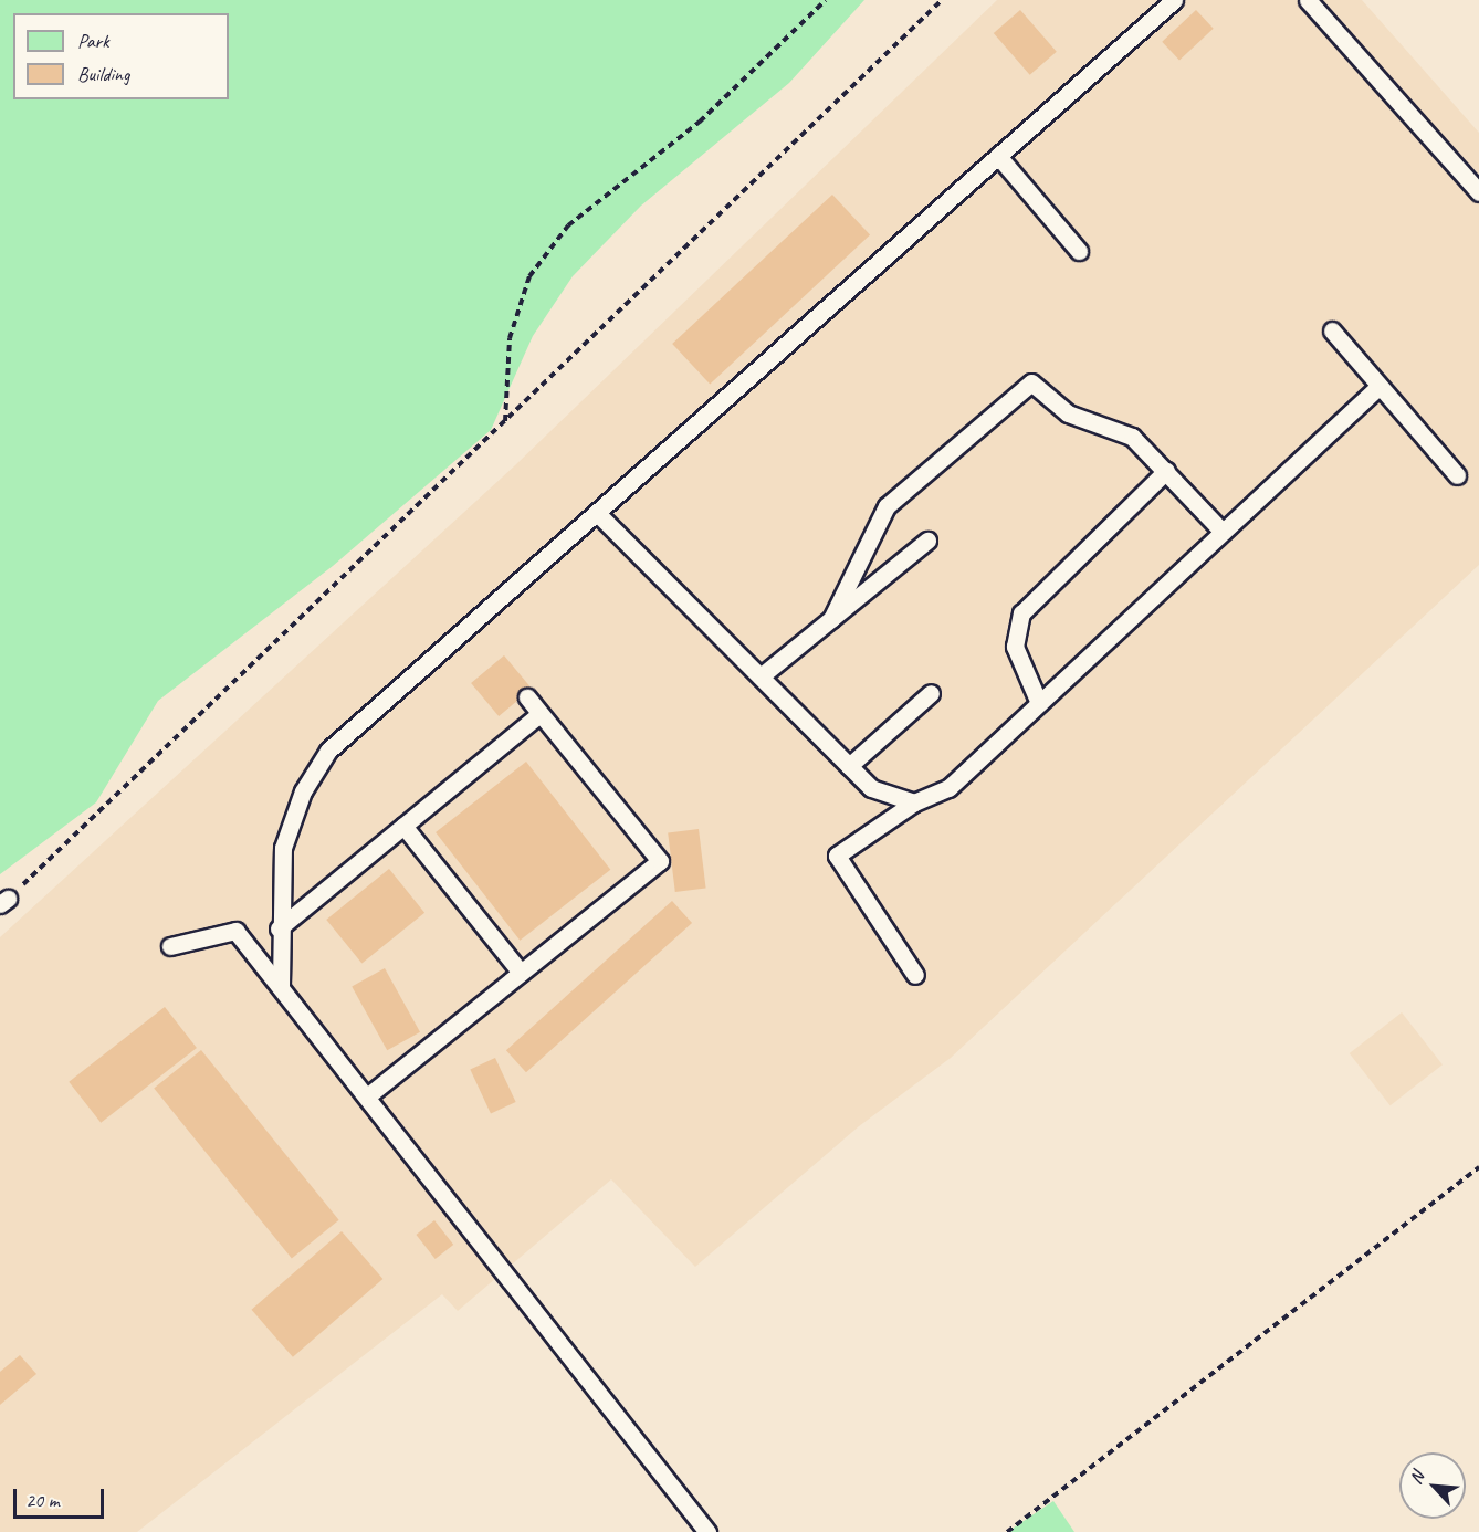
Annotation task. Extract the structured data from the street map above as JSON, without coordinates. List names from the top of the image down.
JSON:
{
  "legend": ["Park", "Building"],
  "scale_bar": "20 m",
  "north": "top left"
}
